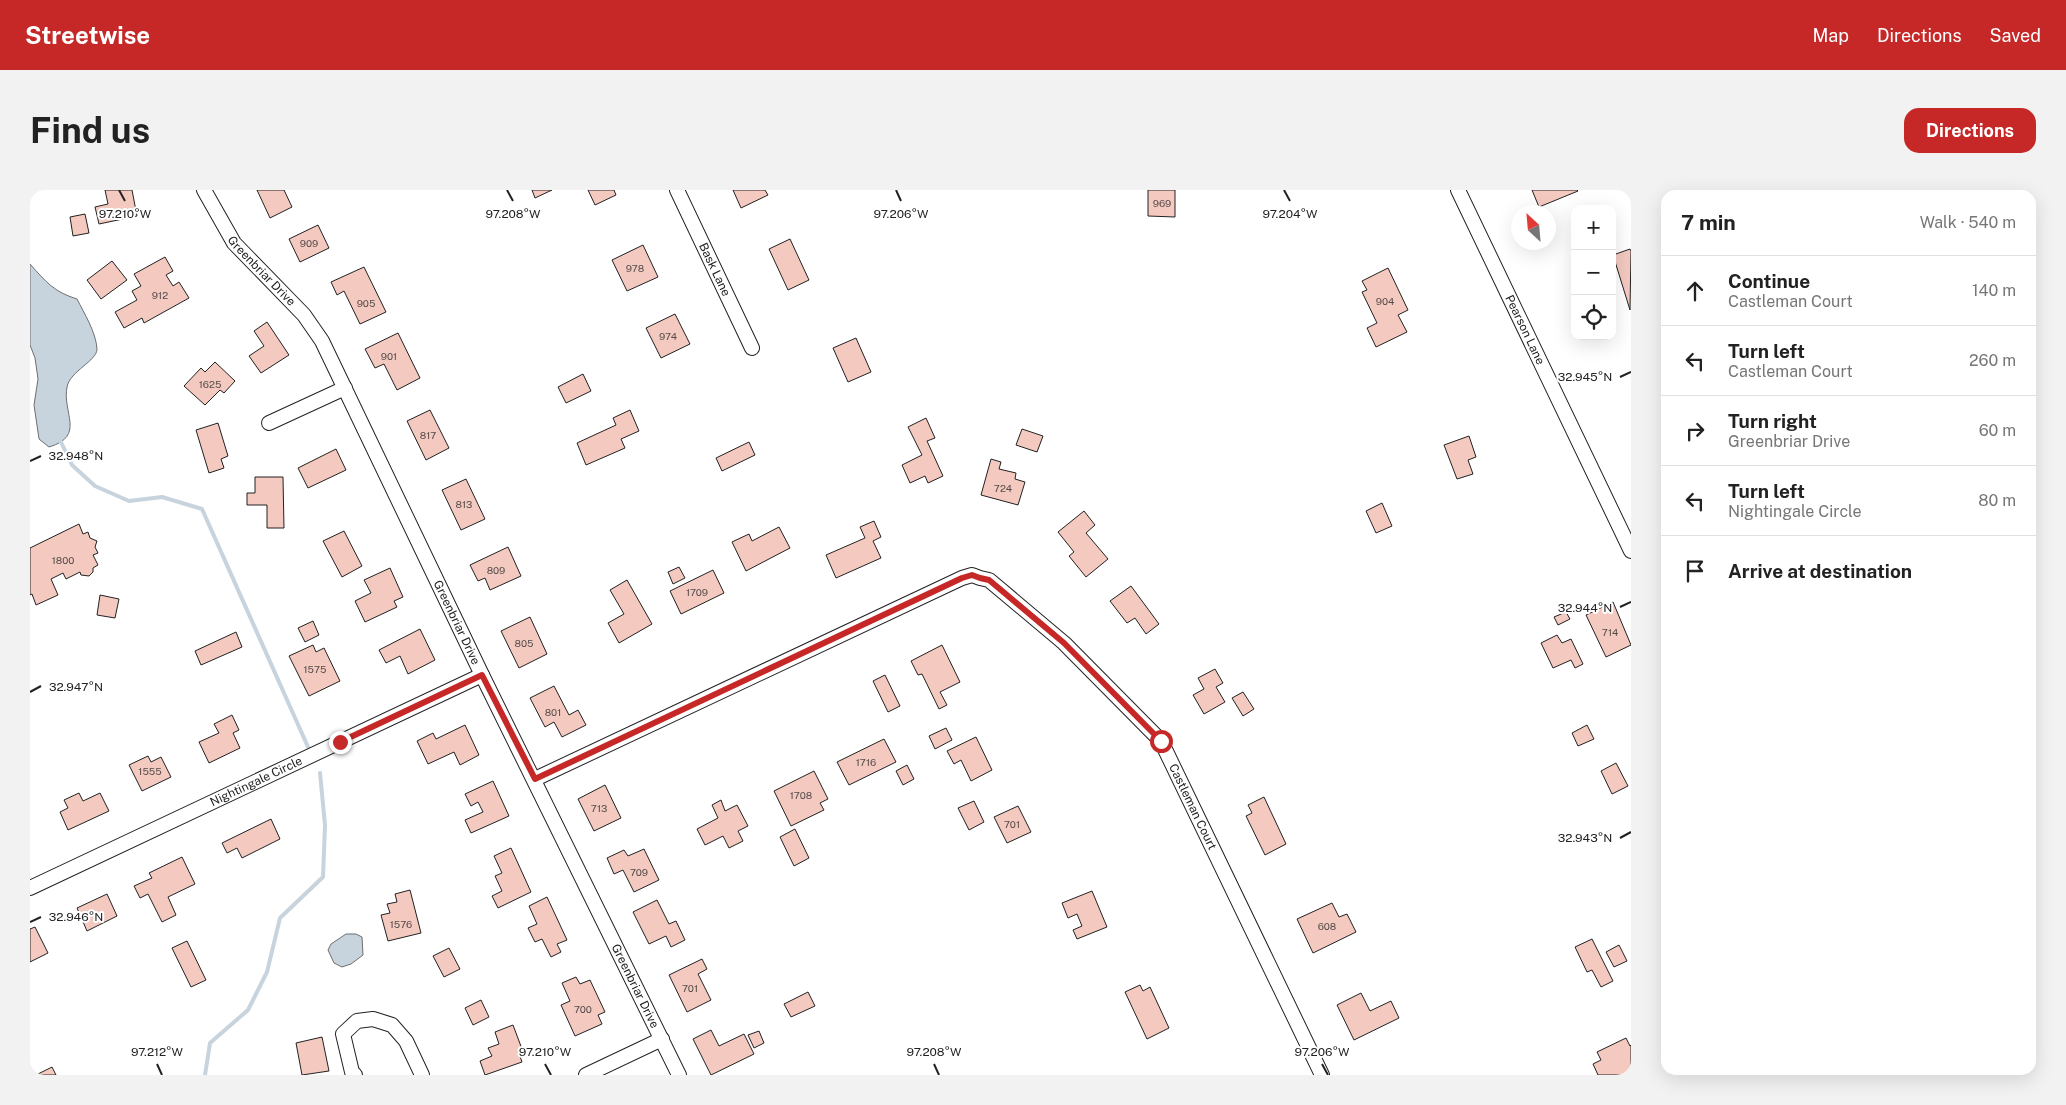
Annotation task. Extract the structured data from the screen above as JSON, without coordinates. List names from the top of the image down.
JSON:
{
  "streets": {
    "street": [
      "Bask Lane",
      "Greenbriar Drive",
      "Pearson Lane",
      "Nightingale Circle",
      "Castleman Court"
    ]
  },
  "crossings": [
    ["Greenbriar Drive", "Nightingale Circle"],
    ["Greenbriar Drive", "Castleman Court"]
  ],
  "house_numbers": [
    "969",
    "909",
    "978",
    "912",
    "904",
    "905",
    "974",
    "901",
    "1625",
    "817",
    "724",
    "813",
    "1800",
    "809",
    "1709",
    "714",
    "805",
    "1575",
    "801",
    "1716",
    "1555",
    "1708",
    "713",
    "701",
    "709",
    "1576",
    "608",
    "701",
    "700"
  ],
  "north": "top left",
  "page": {
    "header": "Streetwise",
    "nav": ["Map", "Directions", "Saved"],
    "buttons": "Directions",
    "title": "Find us",
    "heading": ["7 min", "Walk · 540 m"],
    "map_buttons": ["+", "−"],
    "list": [
      ["Continue", "Castleman Court", "140 m"],
      ["Turn left", "Castleman Court", "260 m"],
      ["Turn right", "Greenbriar Drive", "60 m"],
      ["Turn left", "Nightingale Circle", "80 m"],
      "Arrive at destination"
    ]
  },
  "coordinates": [
    "97.208°W",
    "97.204°W",
    "97.210°W",
    "97.206°W",
    "32.945°N",
    "32.948°N",
    "32.944°N",
    "32.947°N",
    "32.943°N",
    "32.946°N",
    "97.212°W"
  ]
}
